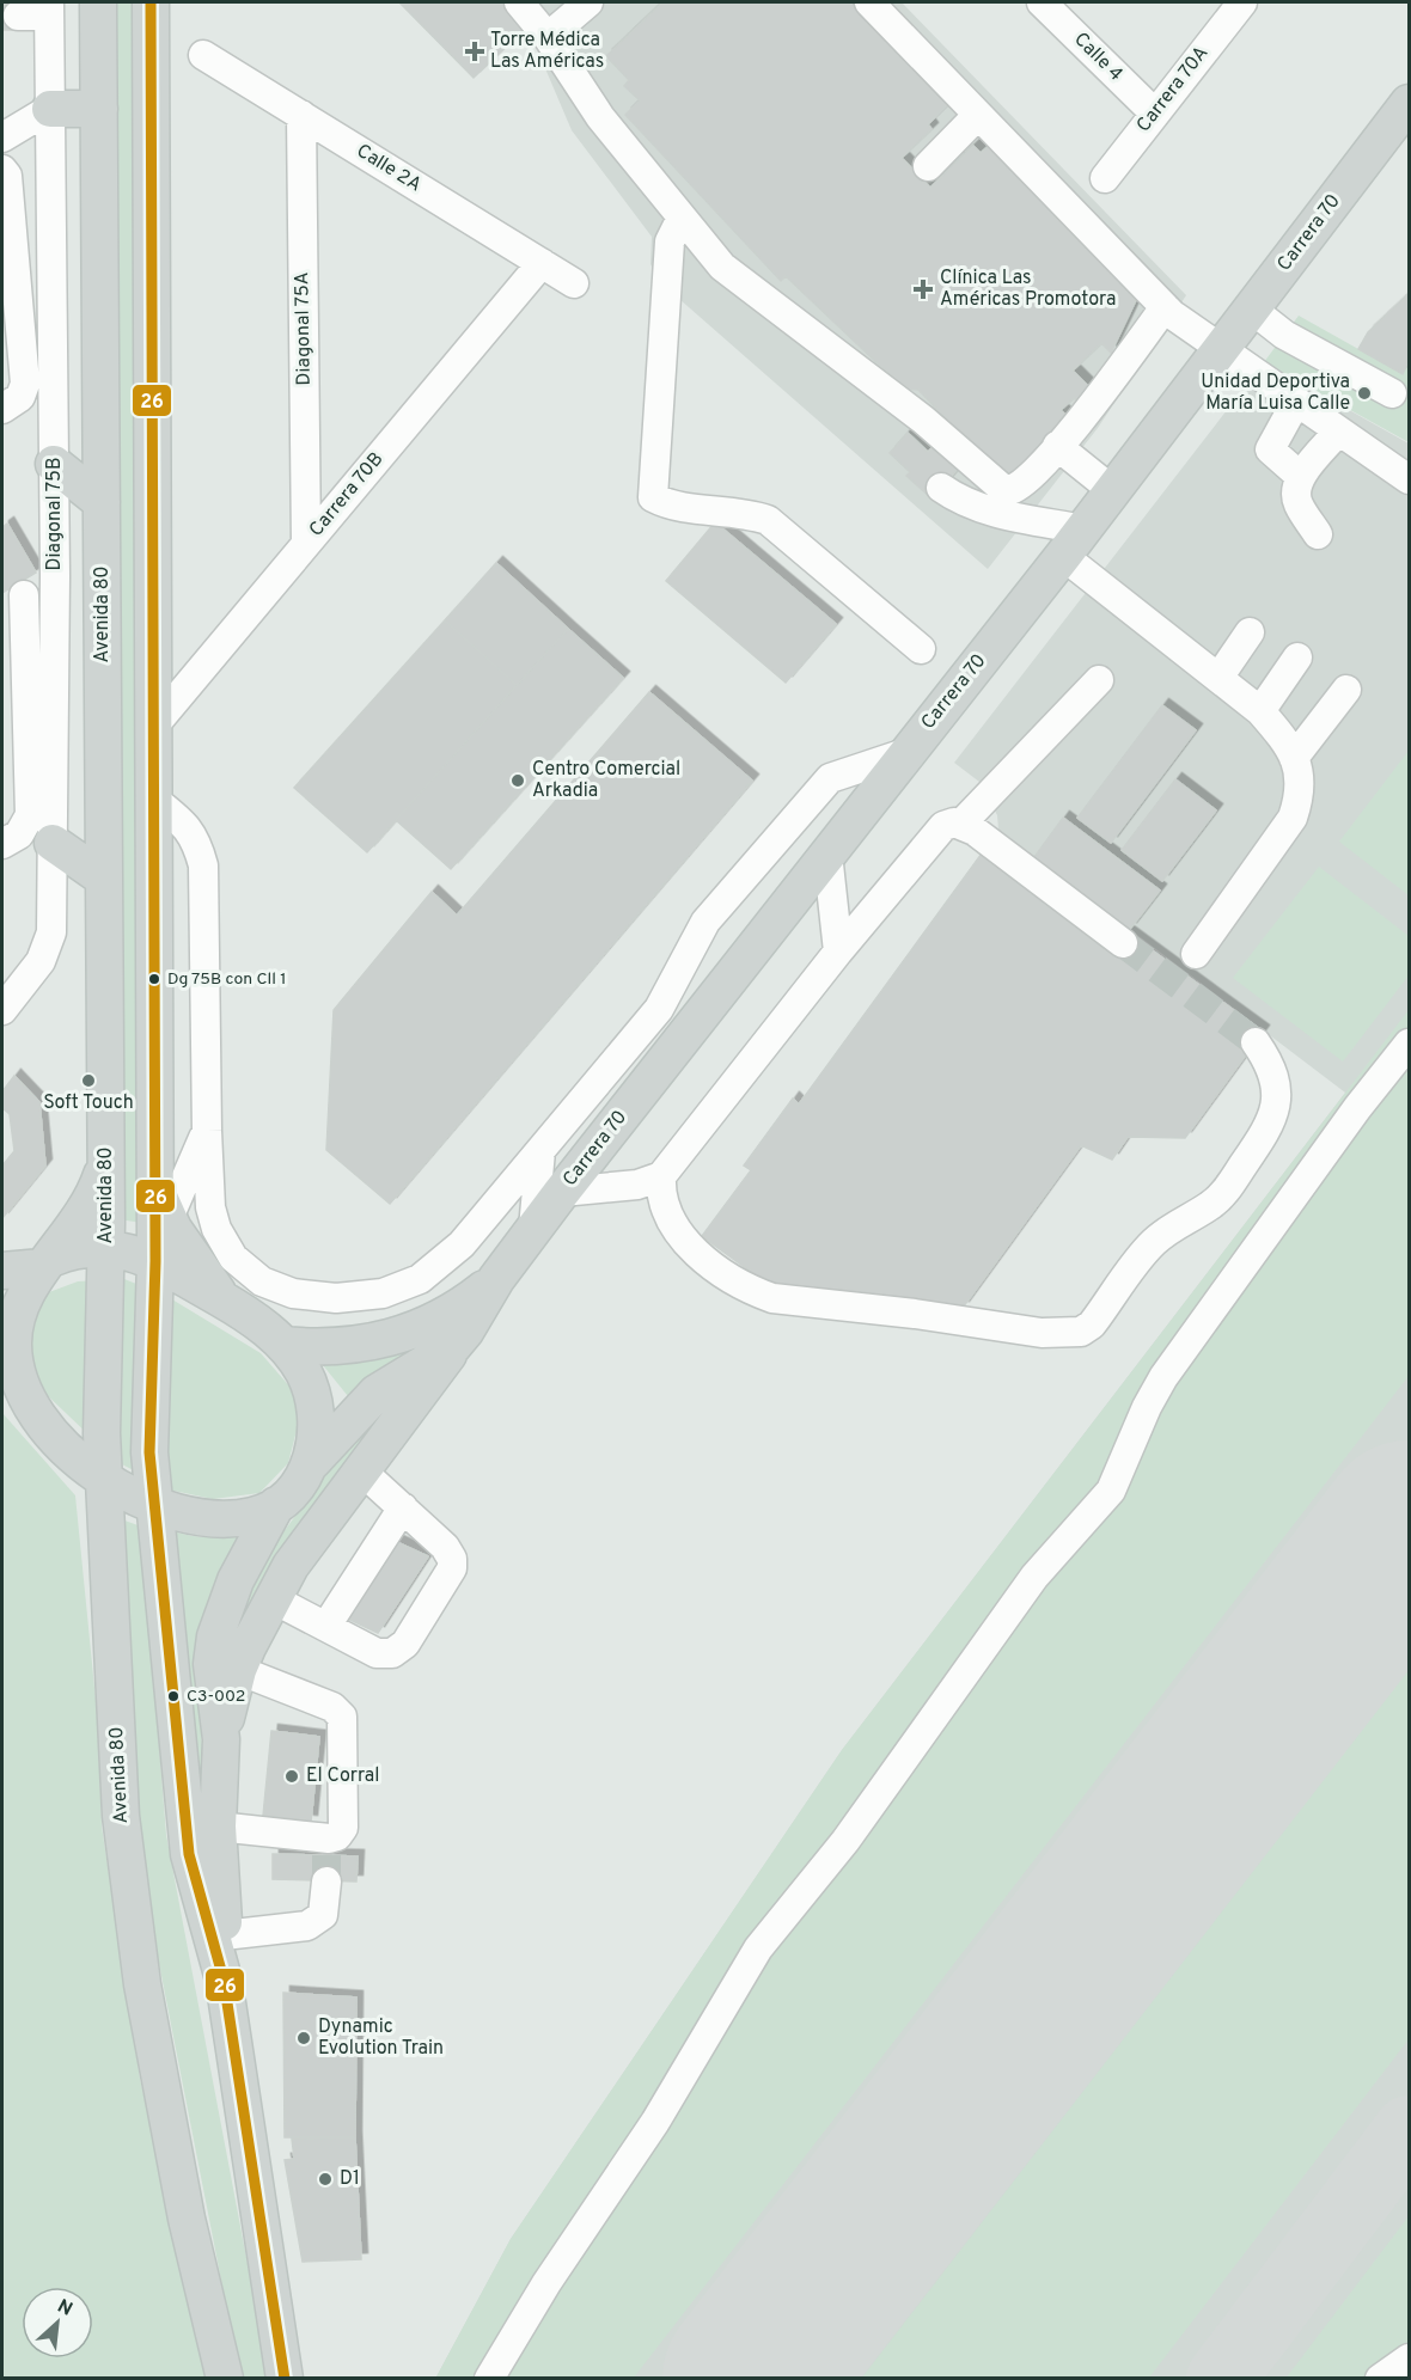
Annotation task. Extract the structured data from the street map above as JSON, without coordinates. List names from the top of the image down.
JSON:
{
  "streets": {
    "main road": ["Carrera 70", "Avenida 80"],
    "street": [
      "Calle 4",
      "Carrera 70A",
      "Calle 2A",
      "Diagonal 75A",
      "Carrera 70B",
      "Diagonal 75B"
    ]
  },
  "crossings": [
    ["Calle 4", "Carrera 70A"],
    ["Calle 2A", "Diagonal 75A"],
    ["Calle 2A", "Carrera 70B"],
    ["Diagonal 75A", "Carrera 70B"]
  ],
  "places": {
    "health": ["Torre Médica Las Américas", "Clínica Las Américas Promotora"],
    "other": [
      "Unidad Deportiva María Luisa Calle",
      "Centro Comercial Arkadia",
      "Dg 75B con Cll 1",
      "Soft Touch",
      "C3-002",
      "El Corral",
      "Dynamic Evolution Train",
      "D1"
    ]
  },
  "lines": ["transit line 26"],
  "north": "top right"
}
